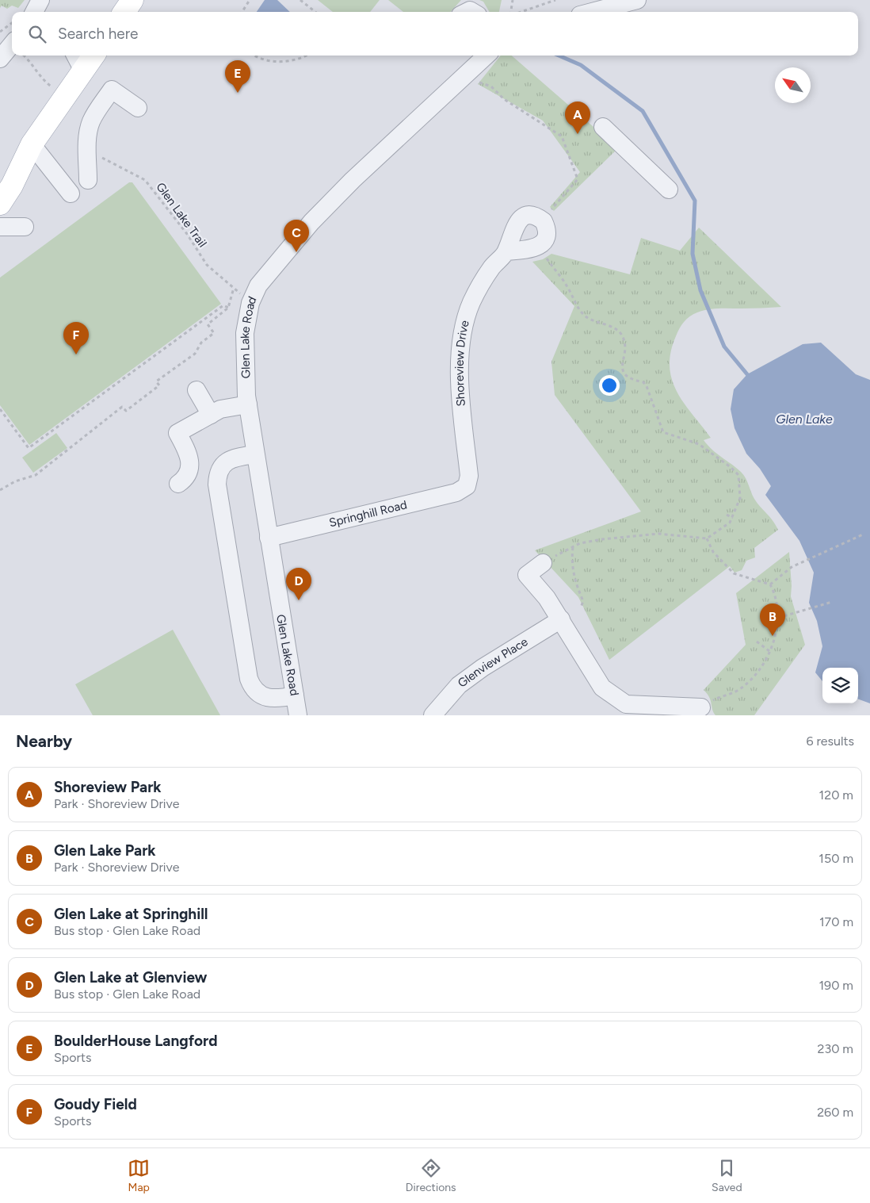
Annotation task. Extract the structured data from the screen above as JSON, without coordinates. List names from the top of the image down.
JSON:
{
  "streets": {
    "street": [
      "Glen Lake Road",
      "Shoreview Drive",
      "Springhill Road",
      "Glenview Place"
    ],
    "path": ["Glen Lake Trail"]
  },
  "crossings": [
    ["Glen Lake Road", "Springhill Road"],
    ["Shoreview Drive", "Springhill Road"]
  ],
  "water": ["Glen Lake"],
  "north": "top left",
  "page": {
    "search": "Search here",
    "pins": [
      "E",
      "A",
      "C",
      "F",
      "D",
      "B"
    ],
    "heading": ["Nearby", "6 results"],
    "list": [
      {
        "mark": "A",
        "name": "Shoreview Park",
        "note": "Park · Shoreview Drive",
        "value": "120 m"
      },
      {
        "mark": "B",
        "name": "Glen Lake Park",
        "note": "Park · Shoreview Drive",
        "value": "150 m"
      },
      {
        "mark": "C",
        "name": "Glen Lake at Springhill",
        "note": "Bus stop · Glen Lake Road",
        "value": "170 m"
      },
      {
        "mark": "D",
        "name": "Glen Lake at Glenview",
        "note": "Bus stop · Glen Lake Road",
        "value": "190 m"
      },
      {
        "mark": "E",
        "name": "BoulderHouse Langford",
        "note": "Sports",
        "value": "230 m"
      },
      {
        "mark": "F",
        "name": "Goudy Field",
        "note": "Sports",
        "value": "260 m"
      }
    ],
    "nav": ["Map", "Directions", "Saved"]
  }
}
